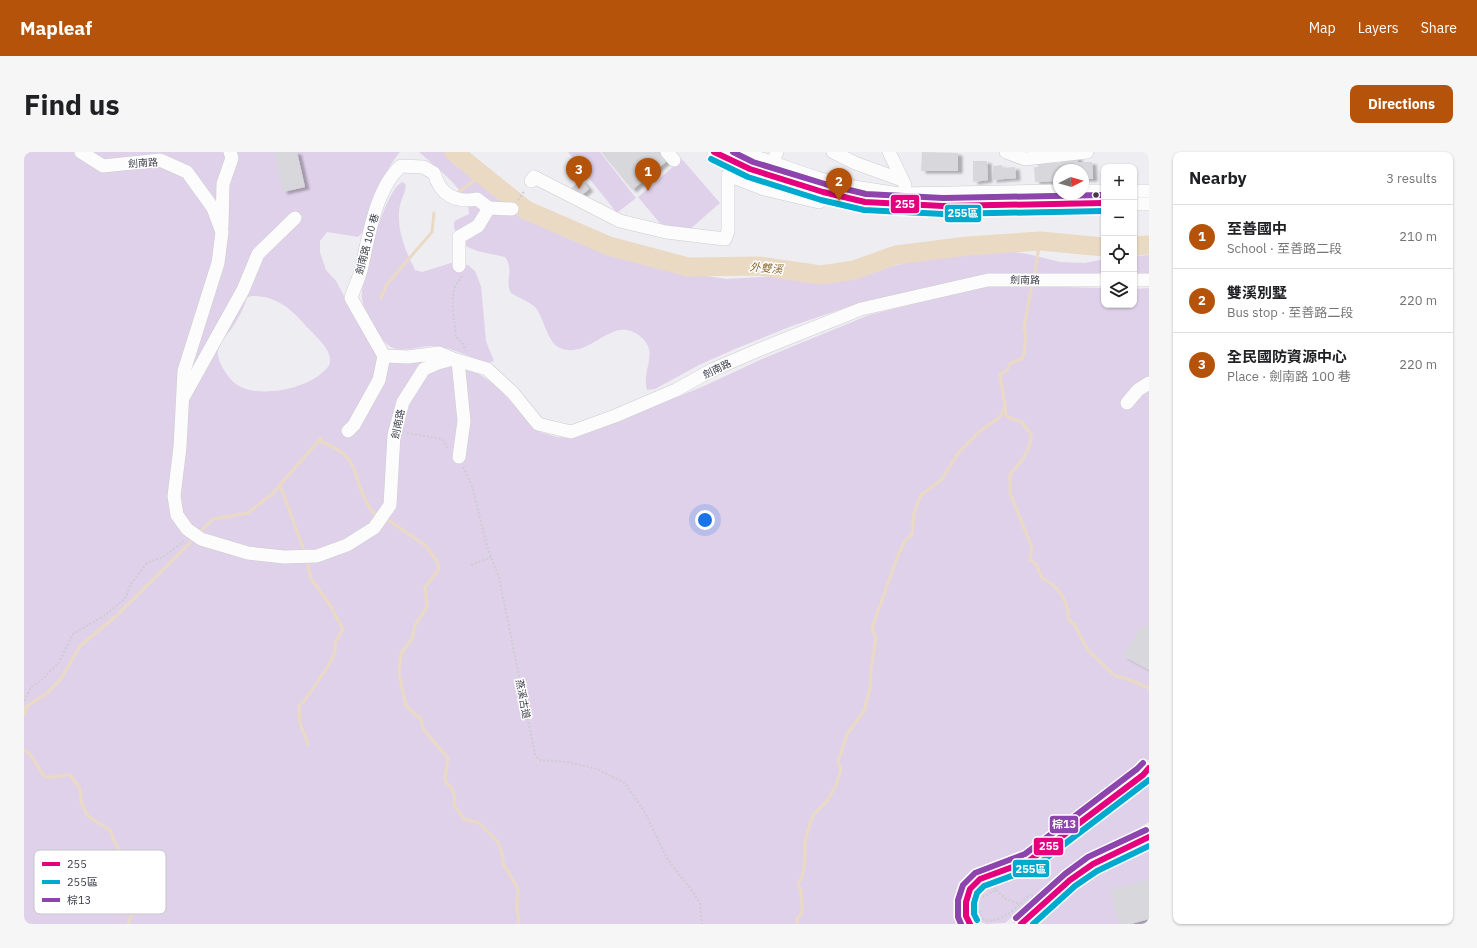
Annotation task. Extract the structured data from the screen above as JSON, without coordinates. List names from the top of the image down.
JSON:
{
  "streets": {
    "street": ["劍南路", "劍南路 100 巷"],
    "path": ["燕溪古道"]
  },
  "water": ["外雙溪"],
  "lines": ["transit line 255", "transit line 棕13", "transit line 255區"],
  "legend": ["255", "255區", "棕13"],
  "north": "right",
  "page": {
    "header": "Mapleaf",
    "nav": ["Map", "Layers", "Share"],
    "buttons": "Directions",
    "title": "Find us",
    "heading": ["Nearby", "3 results"],
    "pins": ["3", "1", "2"],
    "map_buttons": ["+", "−"],
    "list": [
      {
        "mark": "1",
        "name": "至善國中",
        "note": "School · 至善路二段",
        "value": "210 m"
      },
      {
        "mark": "2",
        "name": "雙溪別墅",
        "note": "Bus stop · 至善路二段",
        "value": "220 m"
      },
      {
        "mark": "3",
        "name": "全民國防資源中心",
        "note": "Place · 劍南路 100 巷",
        "value": "220 m"
      }
    ]
  }
}
